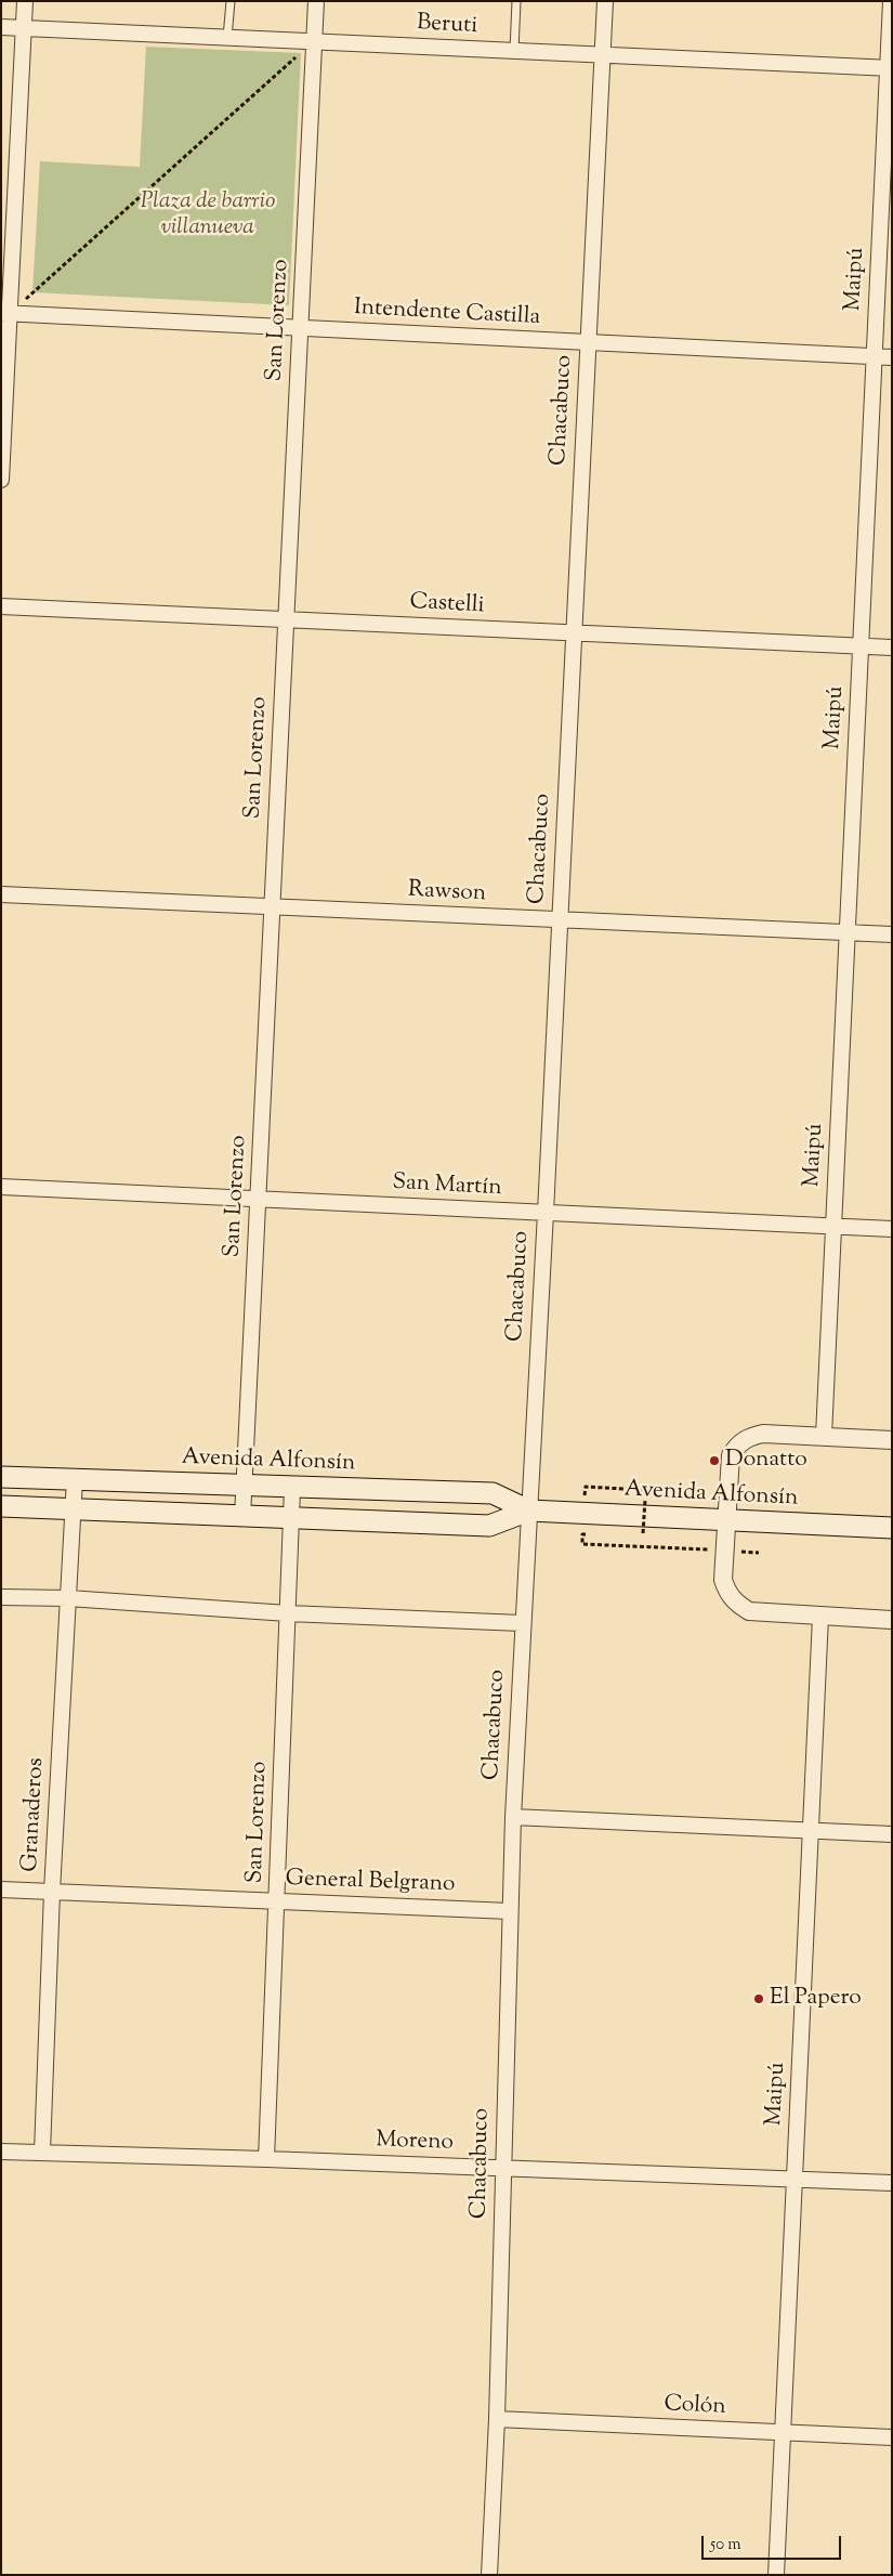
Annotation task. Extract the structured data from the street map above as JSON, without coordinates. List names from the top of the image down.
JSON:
{
  "streets": {
    "main road": ["Avenida Alfonsín"],
    "street": [
      "Beruti",
      "Maipú",
      "Intendente Castilla",
      "San Lorenzo",
      "Chacabuco",
      "Castelli",
      "Rawson",
      "San Martín",
      "Granaderos",
      "General Belgrano",
      "Moreno",
      "Colón"
    ]
  },
  "crossings": [
    ["Beruti", "Maipú"],
    ["Beruti", "San Lorenzo"],
    ["Beruti", "Chacabuco"],
    ["Maipú", "Intendente Castilla"],
    ["Maipú", "Castelli"],
    ["Maipú", "Rawson"],
    ["Maipú", "San Martín"],
    ["Maipú", "Moreno"],
    ["Maipú", "Colón"],
    ["Intendente Castilla", "San Lorenzo"],
    ["Intendente Castilla", "Chacabuco"],
    ["San Lorenzo", "Castelli"],
    ["San Lorenzo", "Rawson"],
    ["San Lorenzo", "San Martín"],
    ["San Lorenzo", "Avenida Alfonsín"],
    ["San Lorenzo", "General Belgrano"],
    ["San Lorenzo", "Moreno"],
    ["Chacabuco", "Castelli"],
    ["Chacabuco", "Rawson"],
    ["Chacabuco", "San Martín"],
    ["Chacabuco", "Avenida Alfonsín"],
    ["Chacabuco", "General Belgrano"],
    ["Chacabuco", "Moreno"],
    ["Chacabuco", "Colón"],
    ["Avenida Alfonsín", "Granaderos"],
    ["Granaderos", "General Belgrano"],
    ["Granaderos", "Moreno"]
  ],
  "parks": ["Plaza de barrio villanueva"],
  "places": ["Donatto", "El Papero"],
  "scale_bar": "50 m"
}
